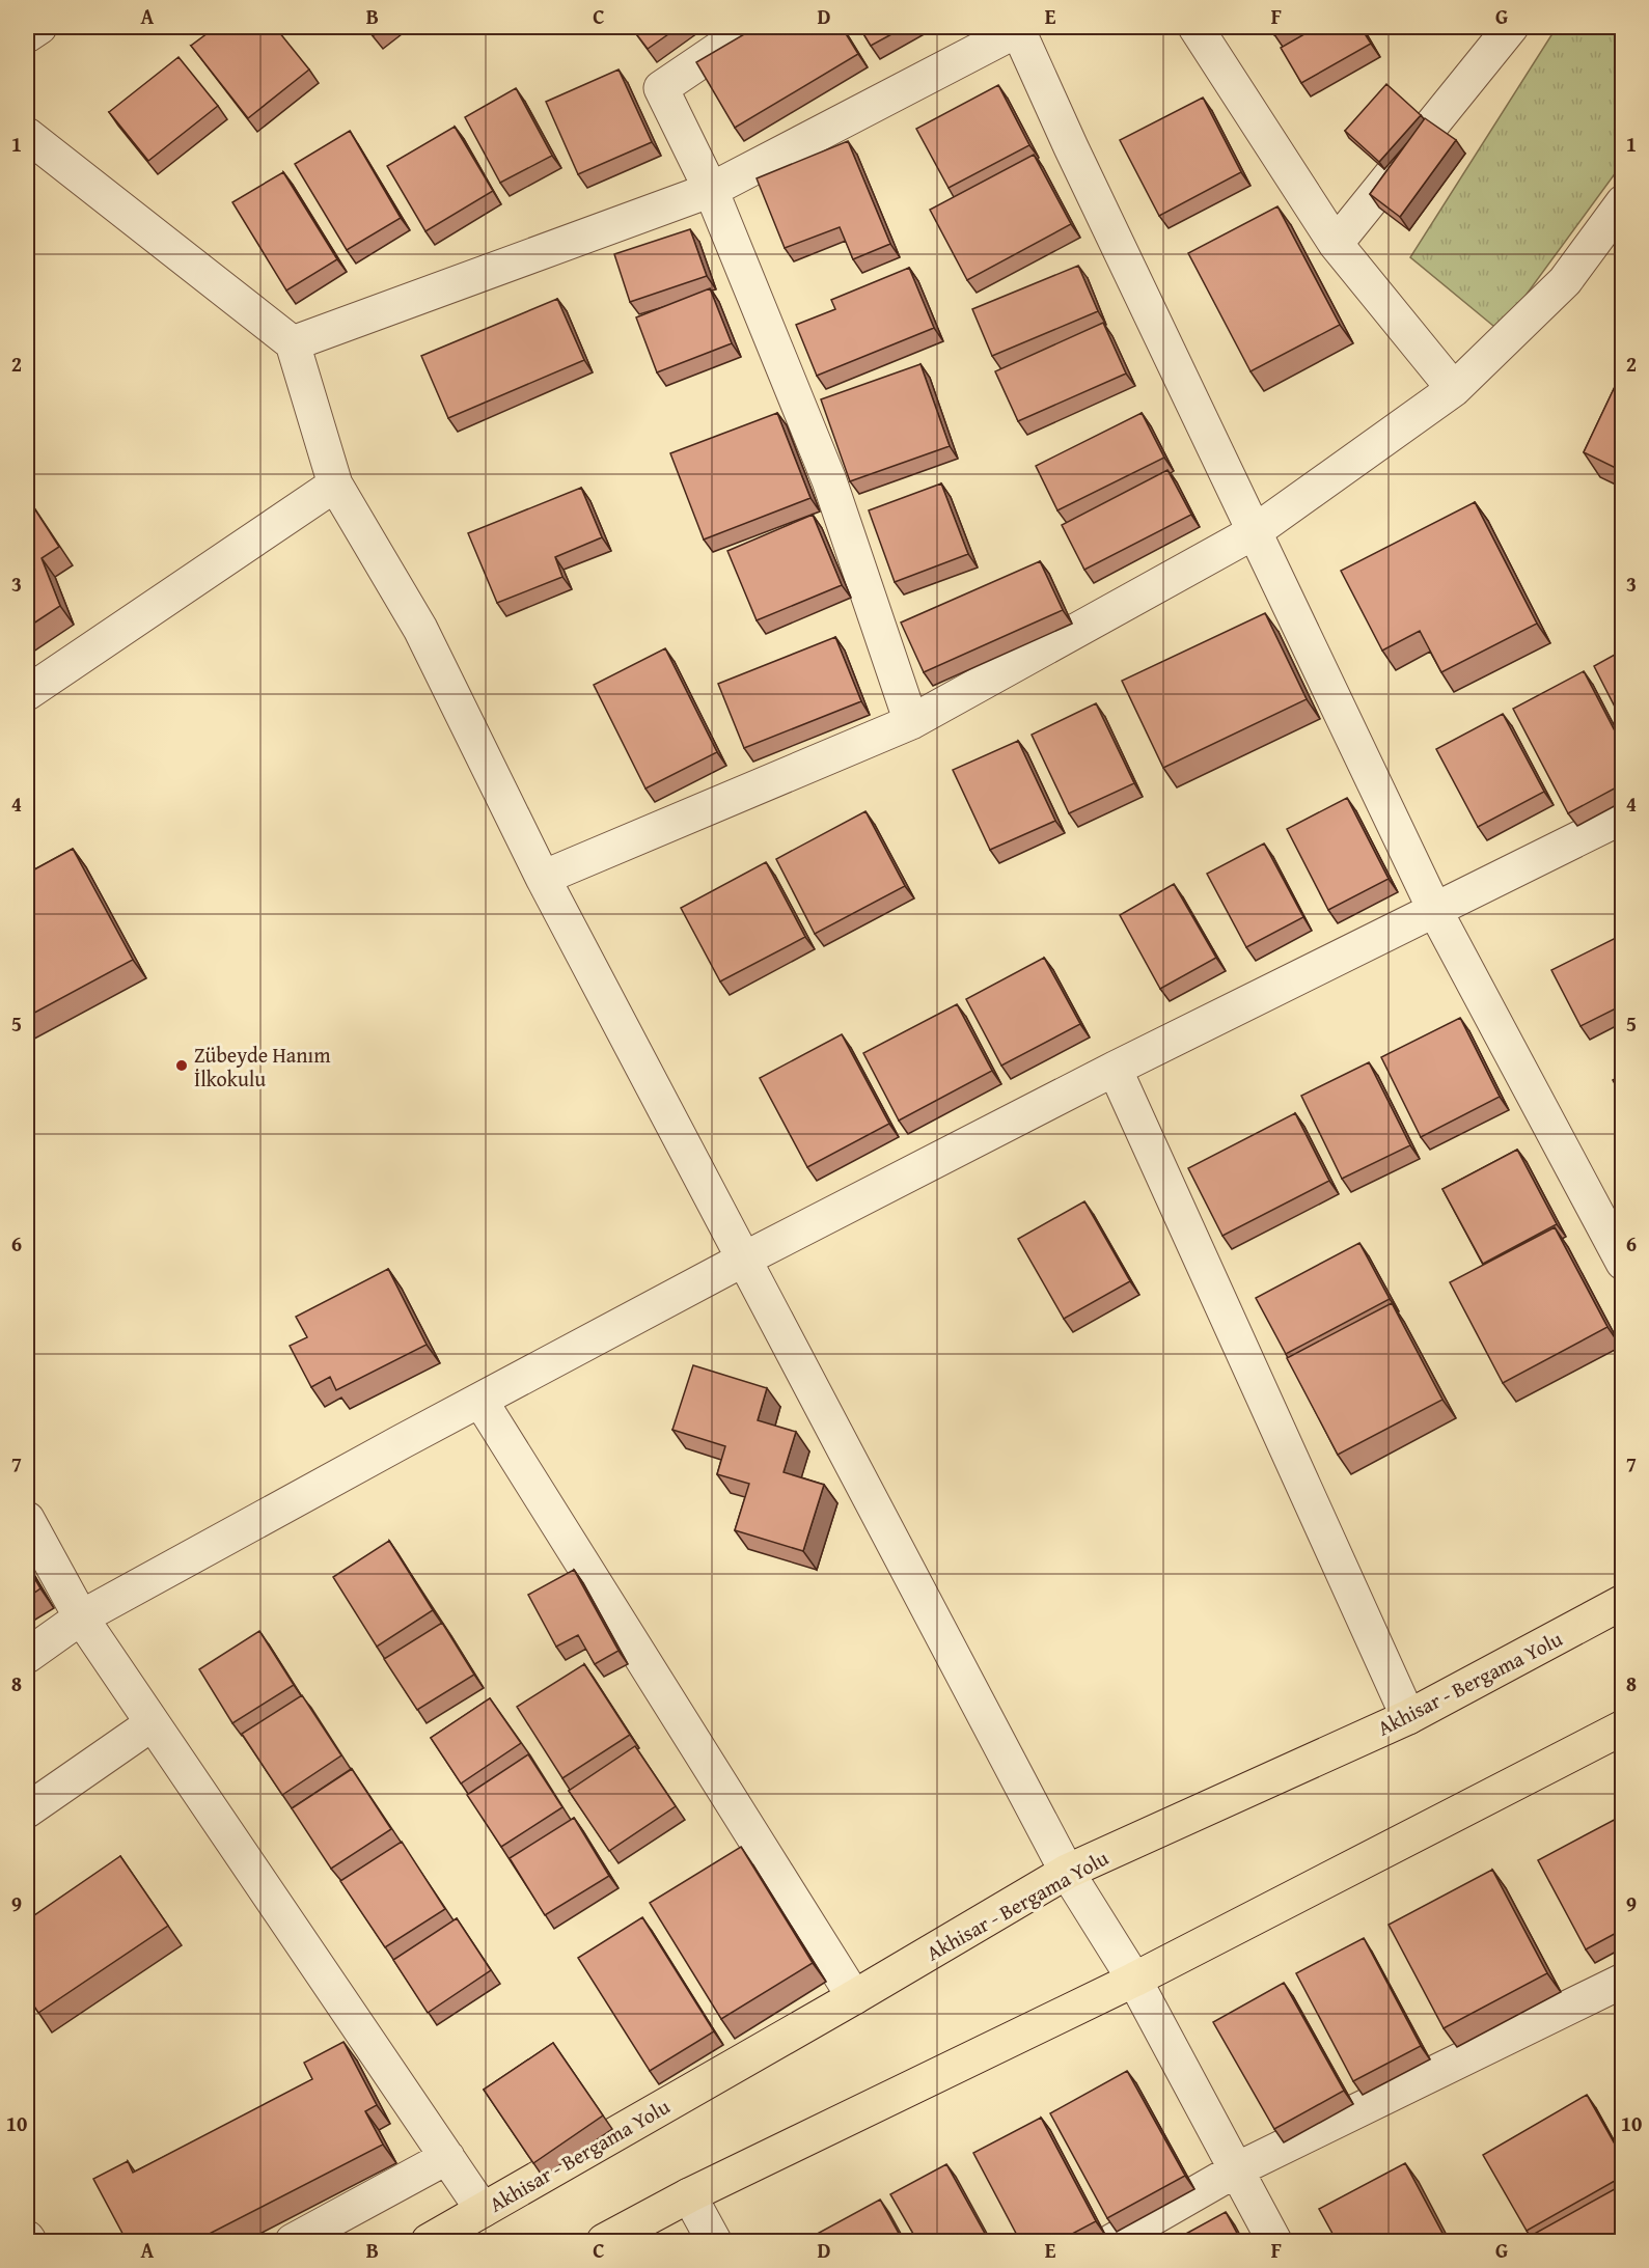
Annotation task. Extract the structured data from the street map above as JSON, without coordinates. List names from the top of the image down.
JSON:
{
  "streets": {
    "main road": ["Akhisar - Bergama Yolu"]
  },
  "places": ["Zübeyde Hanım İlkokulu"],
  "grid": {
    "columns": [
      "A",
      "B",
      "C",
      "D",
      "E",
      "F",
      "G"
    ],
    "rows": [
      "1",
      "2",
      "3",
      "4",
      "5",
      "6",
      "7",
      "8",
      "9",
      "10"
    ]
  }
}
